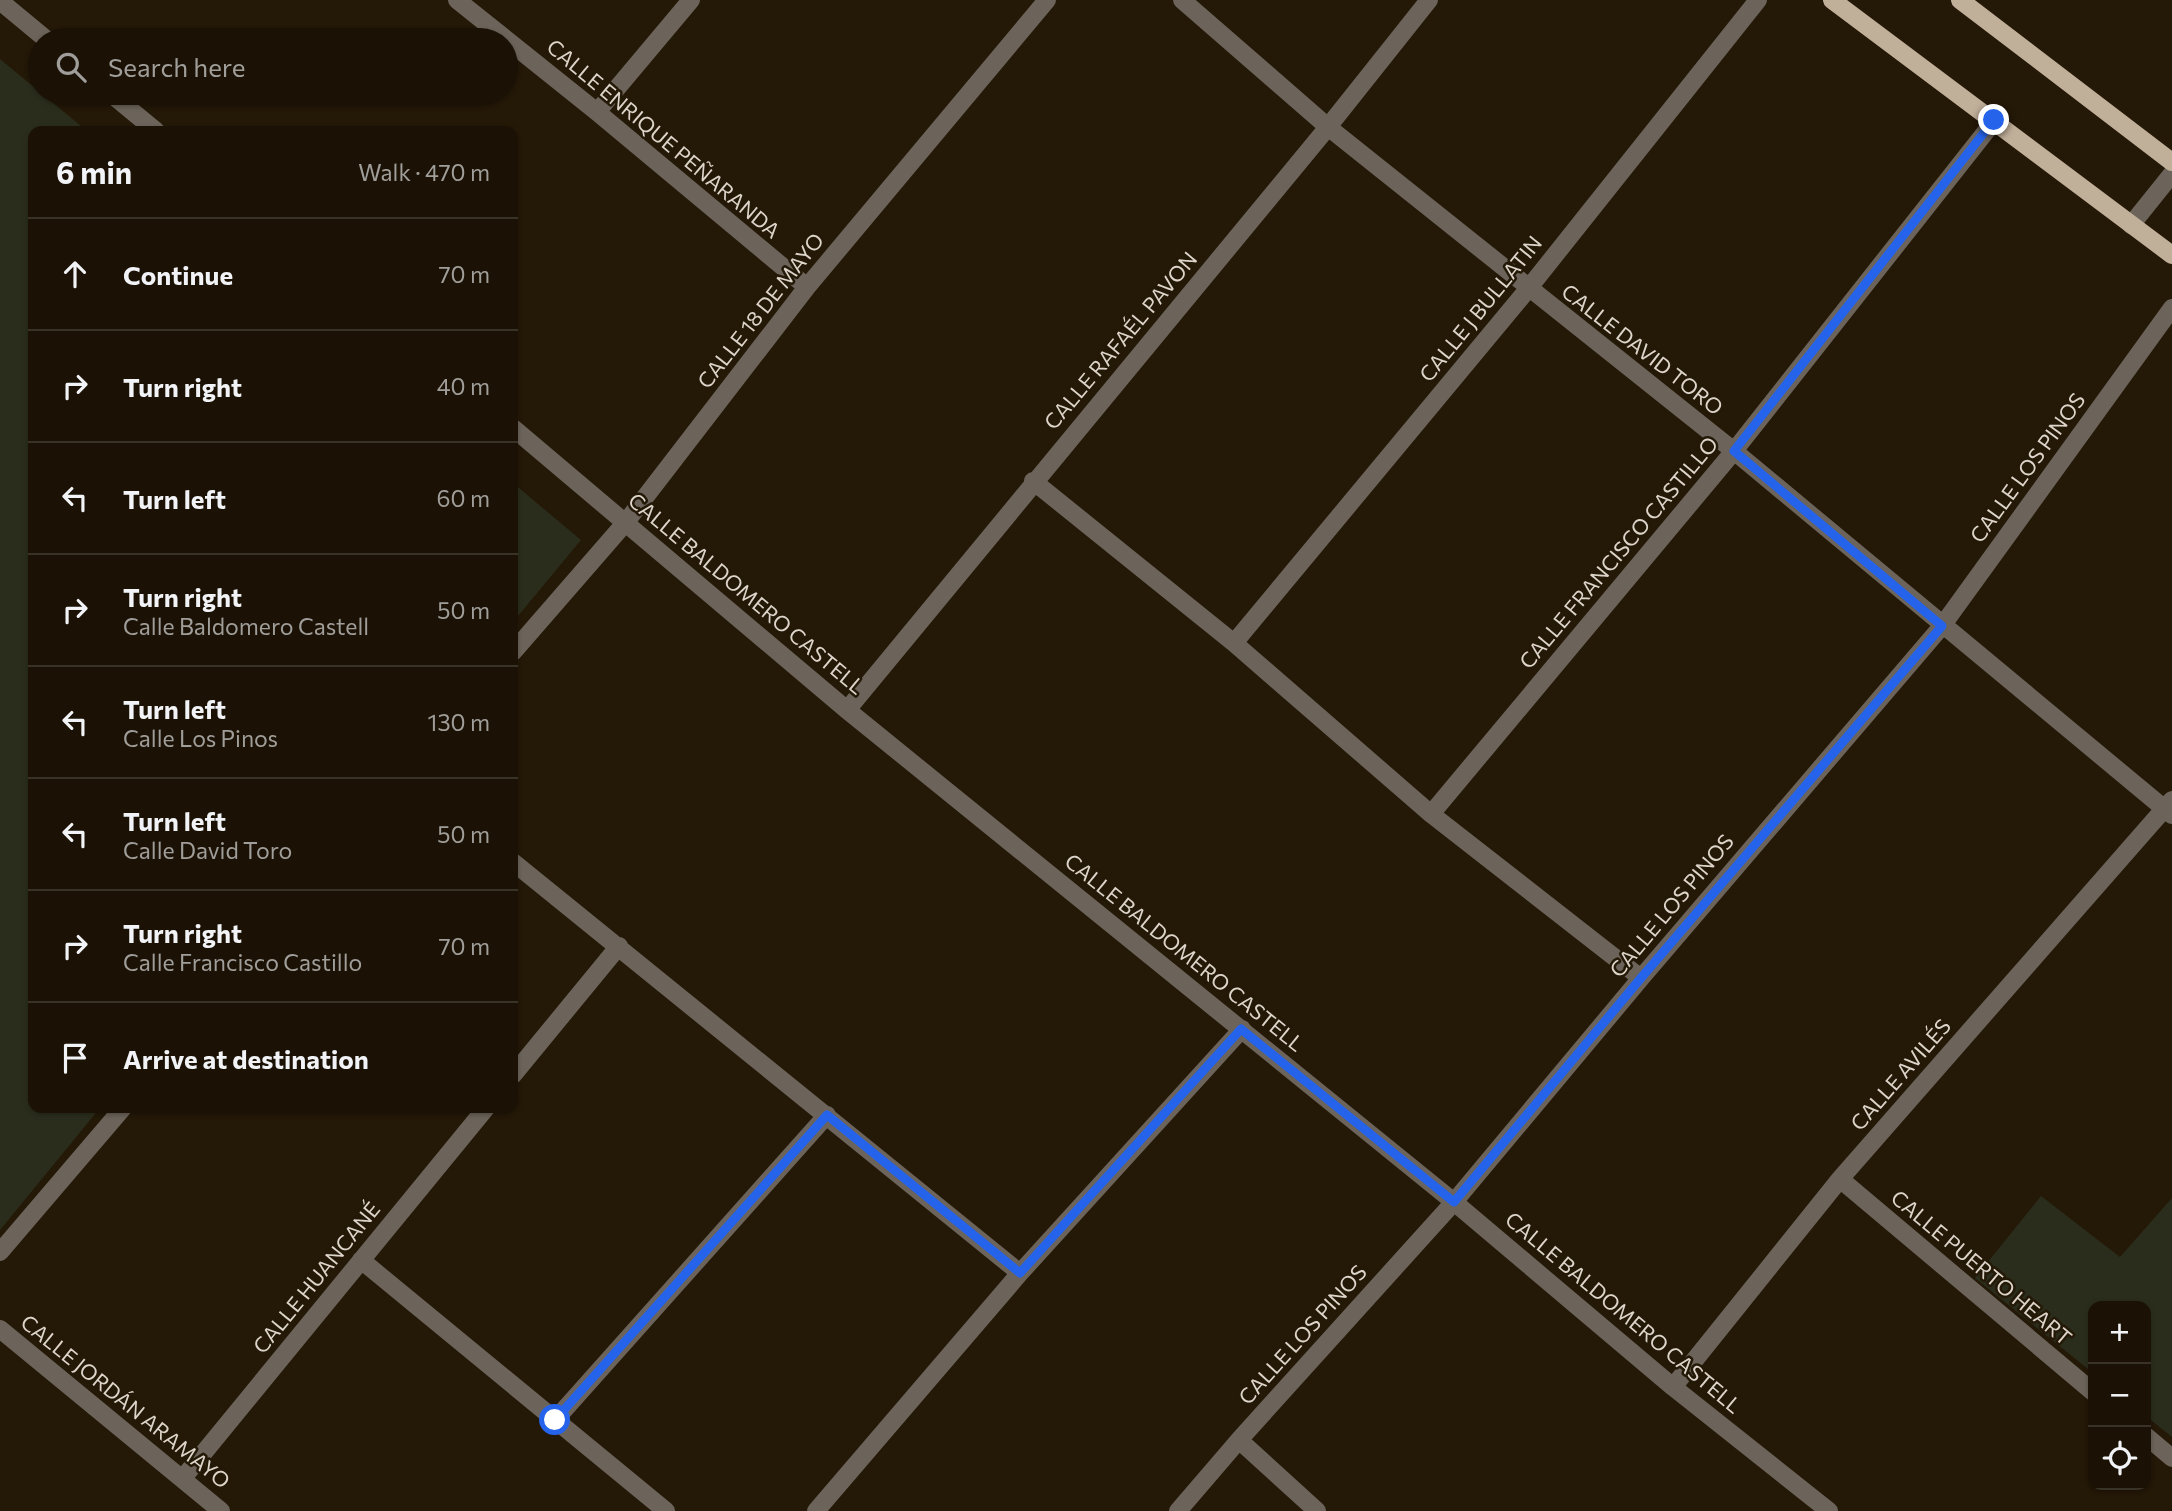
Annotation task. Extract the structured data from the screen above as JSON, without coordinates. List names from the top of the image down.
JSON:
{
  "streets": {
    "street": [
      "CALLE ENRIQUE PEÑARANDA",
      "CALLE J BULLATIN",
      "CALLE 18 DE MAYO",
      "CALLE RAFAÉL PAVON",
      "CALLE DAVID TORO",
      "CALLE LOS PINOS",
      "CALLE FRANCISCO CASTILLO",
      "CALLE BALDOMERO CASTELL",
      "CALLE AVILÉS",
      "CALLE PUERTO HEART",
      "CALLE HUANCANÉ",
      "CALLE JORDÁN ARAMAYO"
    ]
  },
  "crossings": [
    ["CALLE ENRIQUE PEÑARANDA", "CALLE 18 DE MAYO"],
    ["CALLE J BULLATIN", "CALLE DAVID TORO"],
    ["CALLE 18 DE MAYO", "CALLE BALDOMERO CASTELL"],
    ["CALLE RAFAÉL PAVON", "CALLE DAVID TORO"],
    ["CALLE RAFAÉL PAVON", "CALLE BALDOMERO CASTELL"],
    ["CALLE DAVID TORO", "CALLE LOS PINOS"],
    ["CALLE DAVID TORO", "CALLE FRANCISCO CASTILLO"],
    ["CALLE DAVID TORO", "CALLE AVILÉS"],
    ["CALLE LOS PINOS", "CALLE BALDOMERO CASTELL"],
    ["CALLE BALDOMERO CASTELL", "CALLE AVILÉS"],
    ["CALLE AVILÉS", "CALLE PUERTO HEART"],
    ["CALLE HUANCANÉ", "CALLE JORDÁN ARAMAYO"]
  ],
  "page": {
    "search": "Search here",
    "heading": ["6 min", "Walk · 470 m"],
    "list": [
      ["Continue", "70 m"],
      ["Turn right", "40 m"],
      ["Turn left", "60 m"],
      ["Turn right", "Calle Baldomero Castell", "50 m"],
      ["Turn left", "Calle Los Pinos", "130 m"],
      ["Turn left", "Calle David Toro", "50 m"],
      ["Turn right", "Calle Francisco Castillo", "70 m"],
      "Arrive at destination"
    ],
    "map_buttons": ["+", "−"]
  }
}
